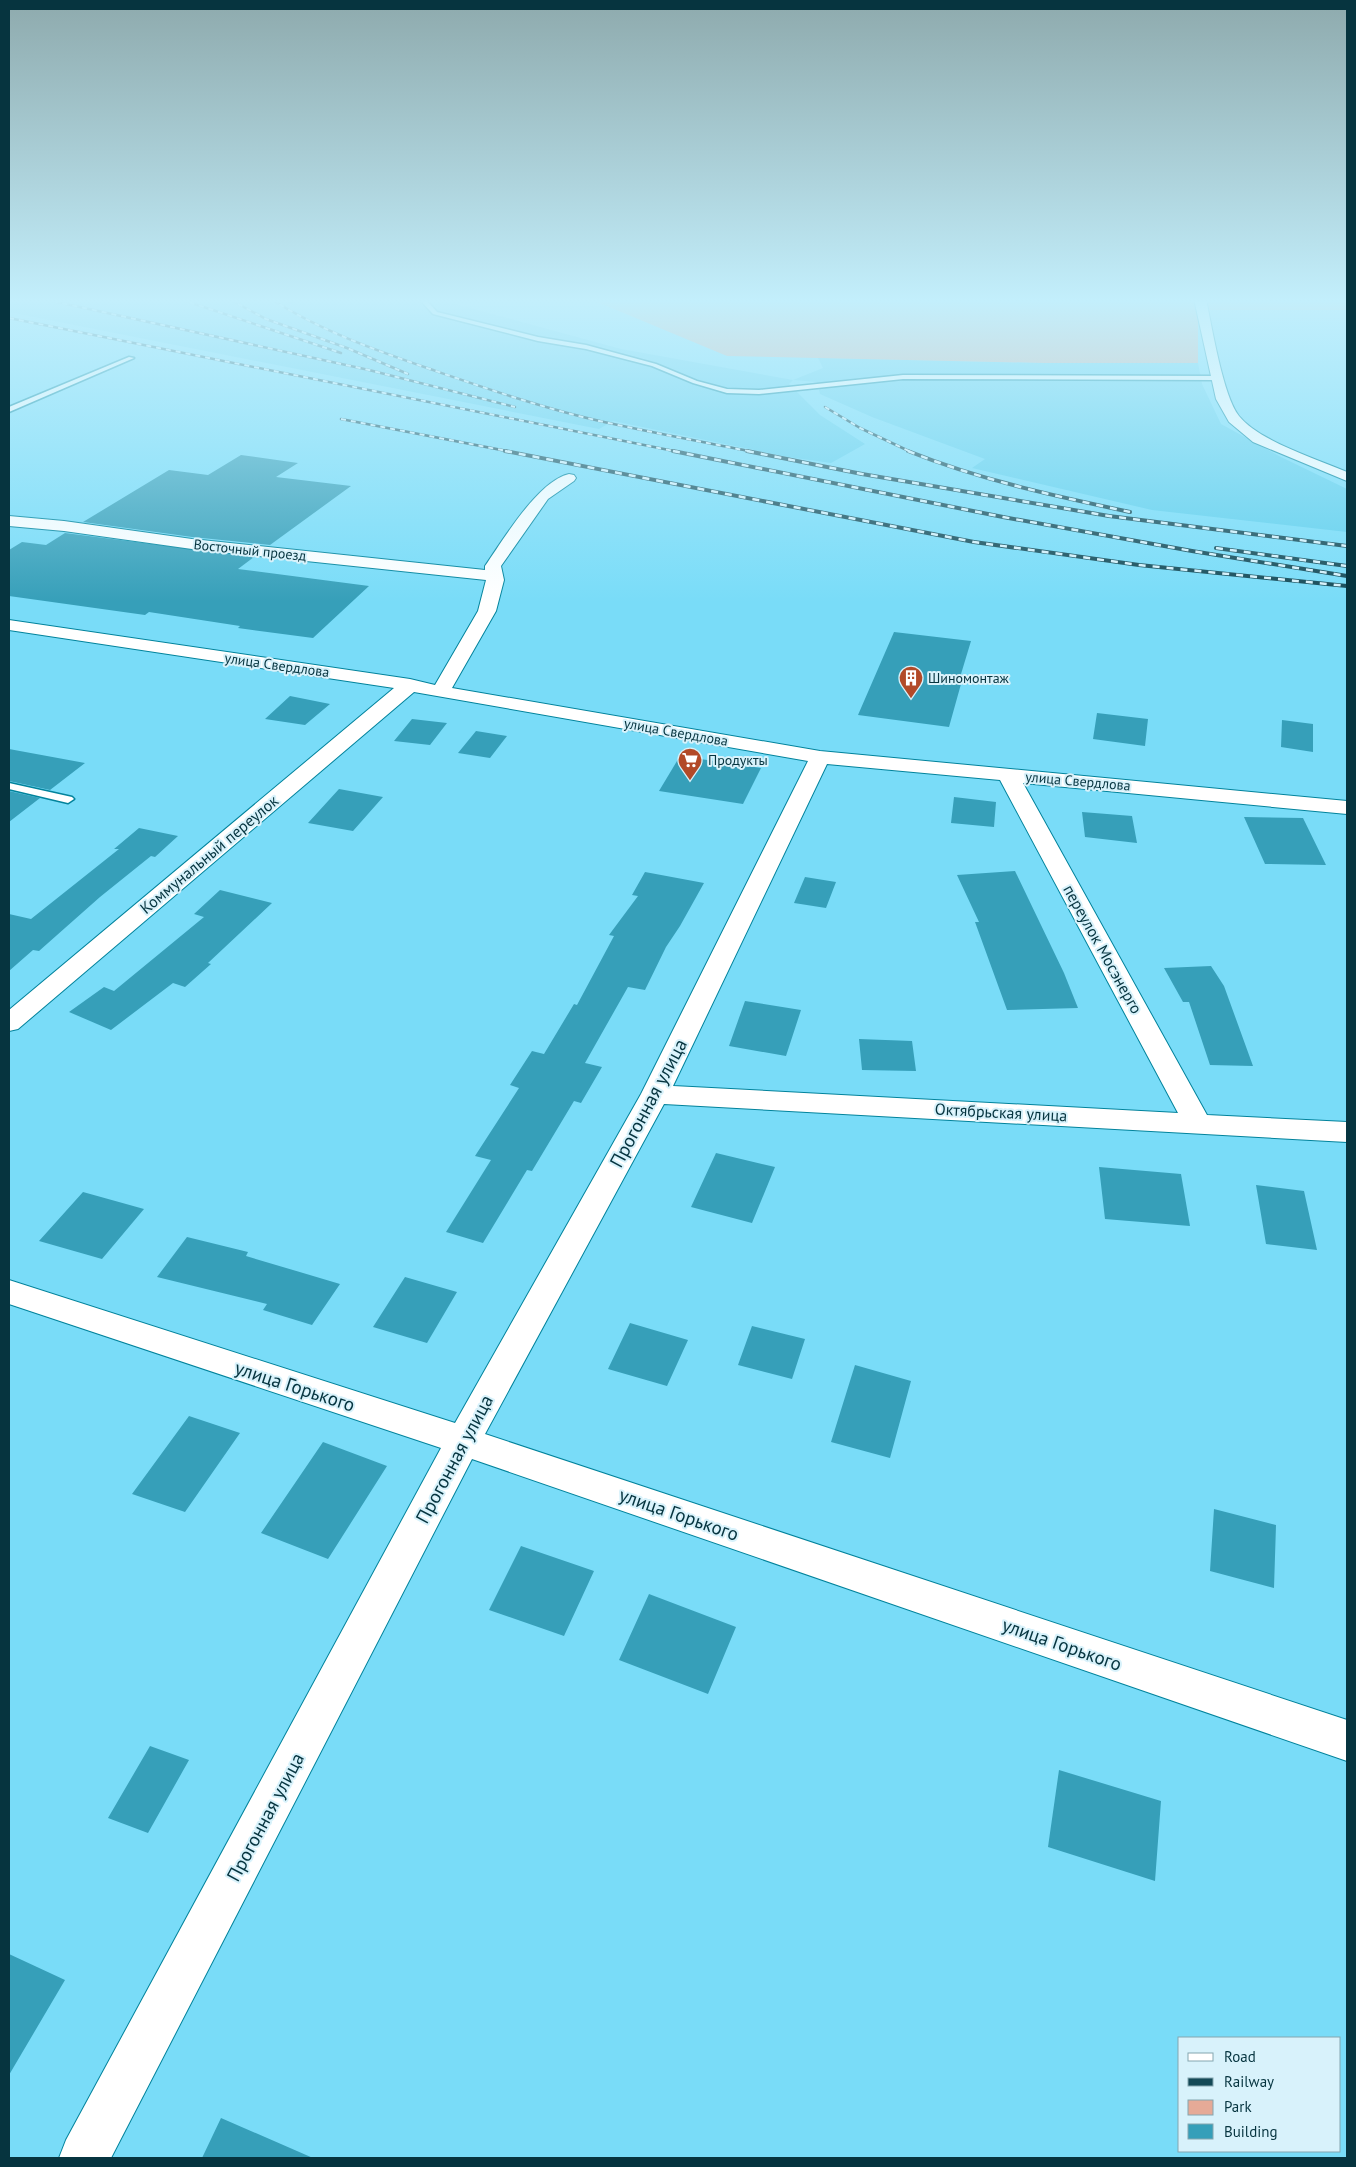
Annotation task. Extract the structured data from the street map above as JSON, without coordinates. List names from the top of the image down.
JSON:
{
  "streets": {
    "street": [
      "Восточный проезд",
      "улица Свердлова",
      "Коммунальный переулок",
      "переулок Мосэнерго",
      "Прогонная улица",
      "Октябрьская улица",
      "улица Горького"
    ]
  },
  "crossings": [
    ["улица Свердлова", "Коммунальный переулок"],
    ["улица Свердлова", "переулок Мосэнерго"],
    ["улица Свердлова", "Прогонная улица"],
    ["переулок Мосэнерго", "Октябрьская улица"],
    ["Прогонная улица", "Октябрьская улица"],
    ["Прогонная улица", "улица Горького"]
  ],
  "places": {
    "building": ["Шиномонтаж"],
    "supermarket": ["Продукты"]
  },
  "legend": [
    "Road",
    "Railway",
    "Park",
    "Building"
  ]
}
